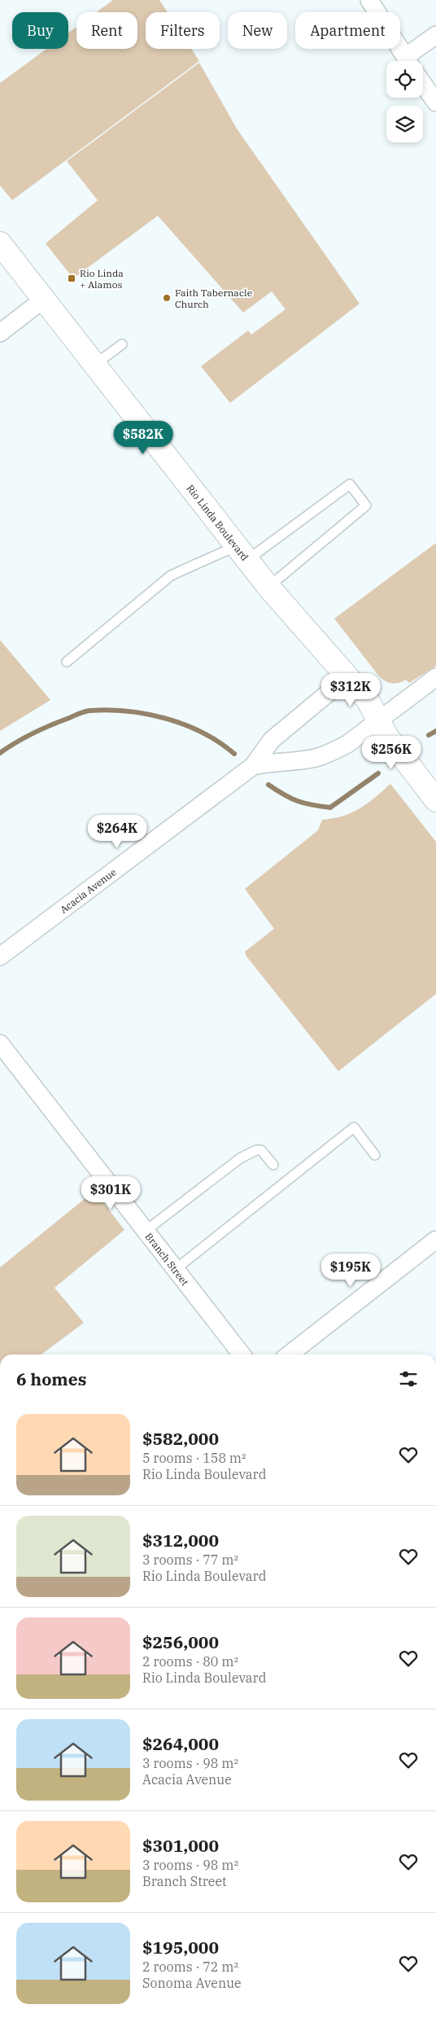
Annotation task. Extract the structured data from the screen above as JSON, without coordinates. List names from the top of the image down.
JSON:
{
  "streets": {
    "main road": ["Rio Linda Boulevard"],
    "street": ["Acacia Avenue", "Branch Street"]
  },
  "crossings": [
    ["Rio Linda Boulevard", "Acacia Avenue"]
  ],
  "places": {
    "transit": ["Rio Linda + Alamos"],
    "other": ["Faith Tabernacle Church"]
  },
  "page": {
    "chip": [
      "Buy",
      "Rent",
      "Filters",
      "New",
      "Apartment"
    ],
    "price": [
      "$582K",
      "$312K",
      "$256K",
      "$264K",
      "$301K",
      "$195K"
    ],
    "heading": "6 homes",
    "list": [
      {
        "name": "$582,000",
        "note": "5 rooms · 158 m² · Rio Linda Boulevard"
      },
      {
        "name": "$312,000",
        "note": "3 rooms · 77 m² · Rio Linda Boulevard"
      },
      {
        "name": "$256,000",
        "note": "2 rooms · 80 m² · Rio Linda Boulevard"
      },
      {
        "name": "$264,000",
        "note": "3 rooms · 98 m² · Acacia Avenue"
      },
      {
        "name": "$301,000",
        "note": "3 rooms · 98 m² · Branch Street"
      },
      {
        "name": "$195,000",
        "note": "2 rooms · 72 m² · Sonoma Avenue"
      }
    ]
  }
}
